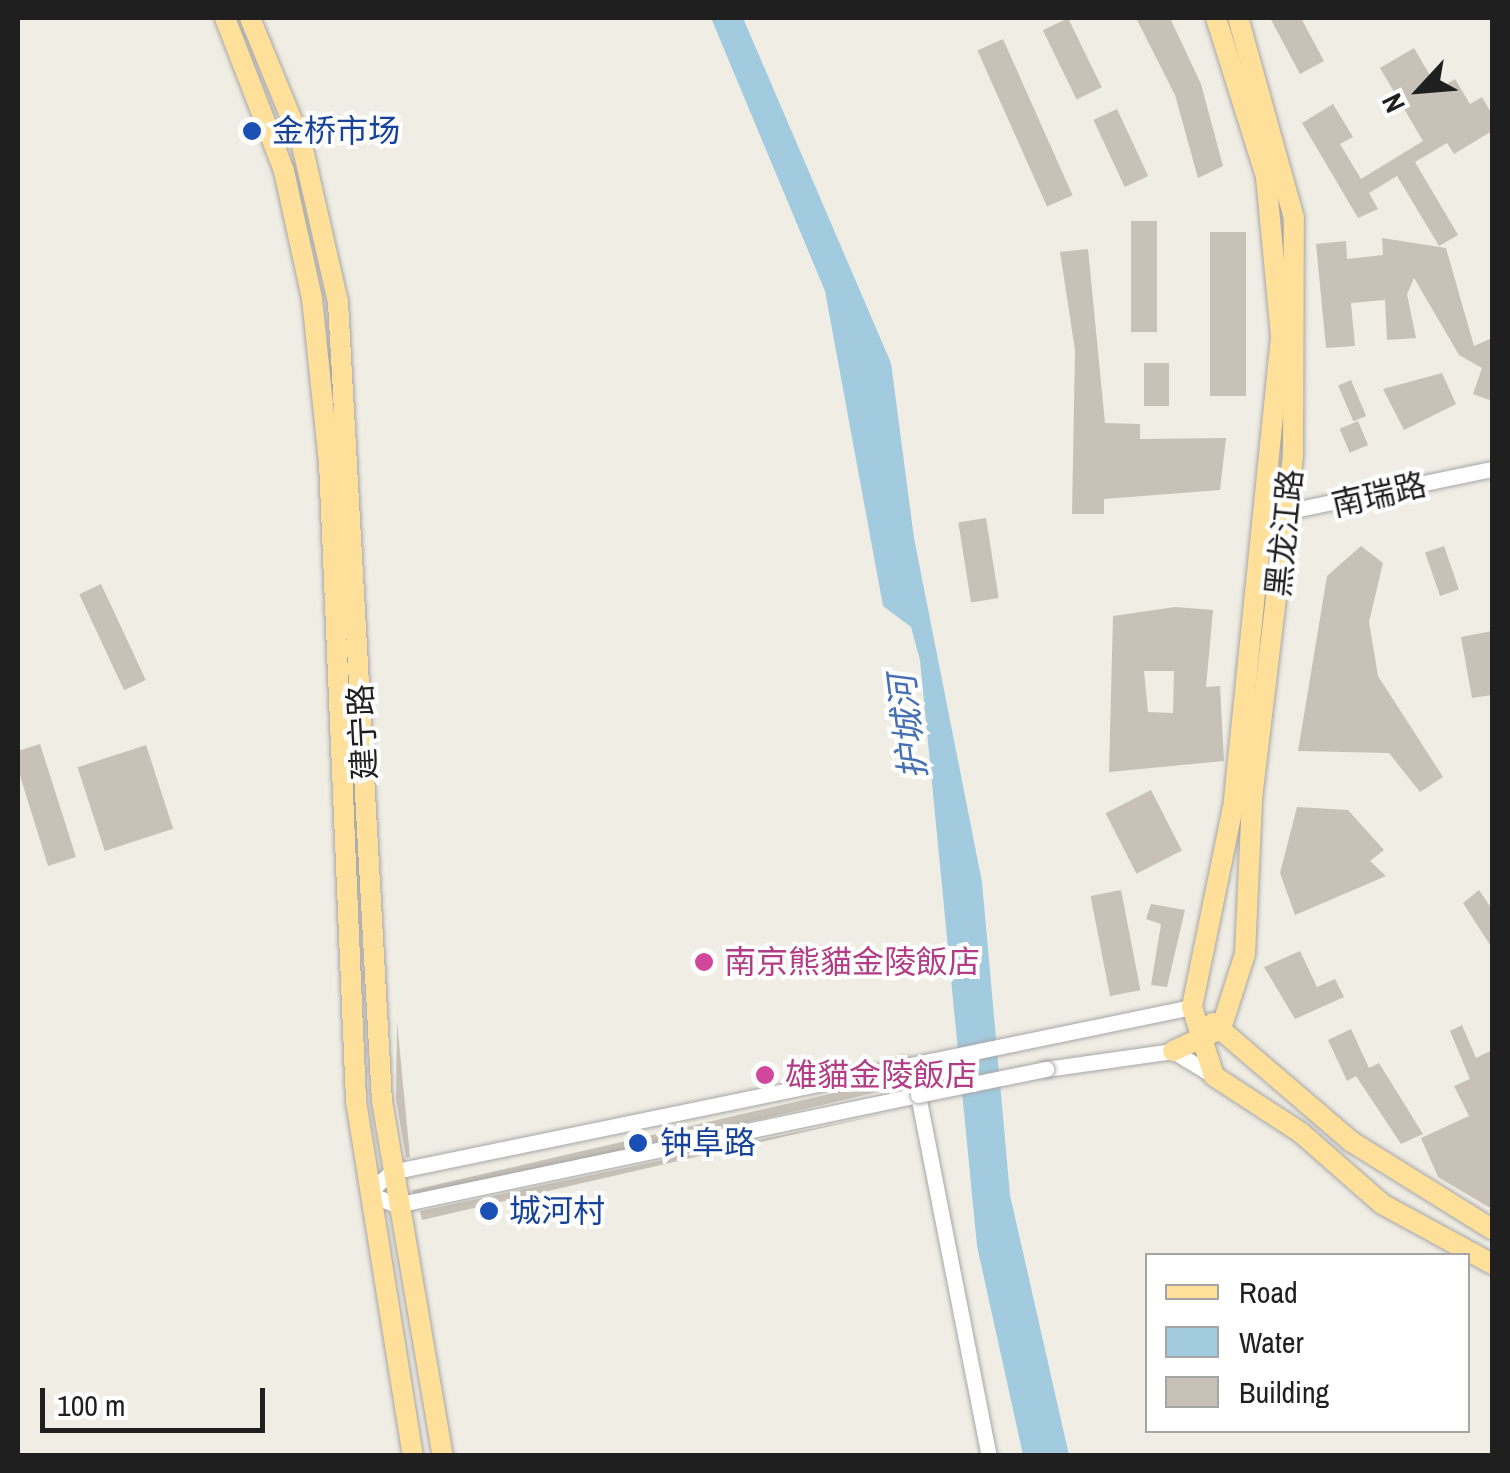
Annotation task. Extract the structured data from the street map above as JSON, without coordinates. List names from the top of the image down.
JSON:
{
  "streets": {
    "main road": ["黑龙江路", "建宁路"],
    "street": ["南瑞路"]
  },
  "crossings": [
    ["南瑞路", "黑龙江路"]
  ],
  "water": ["护城河"],
  "places": [
    "金桥市场",
    "南京熊貓金陵飯店",
    "雄貓金陵飯店",
    "钟阜路",
    "城河村"
  ],
  "legend": ["Road", "Water", "Building"],
  "scale_bar": "100 m",
  "north": "bottom left"
}
